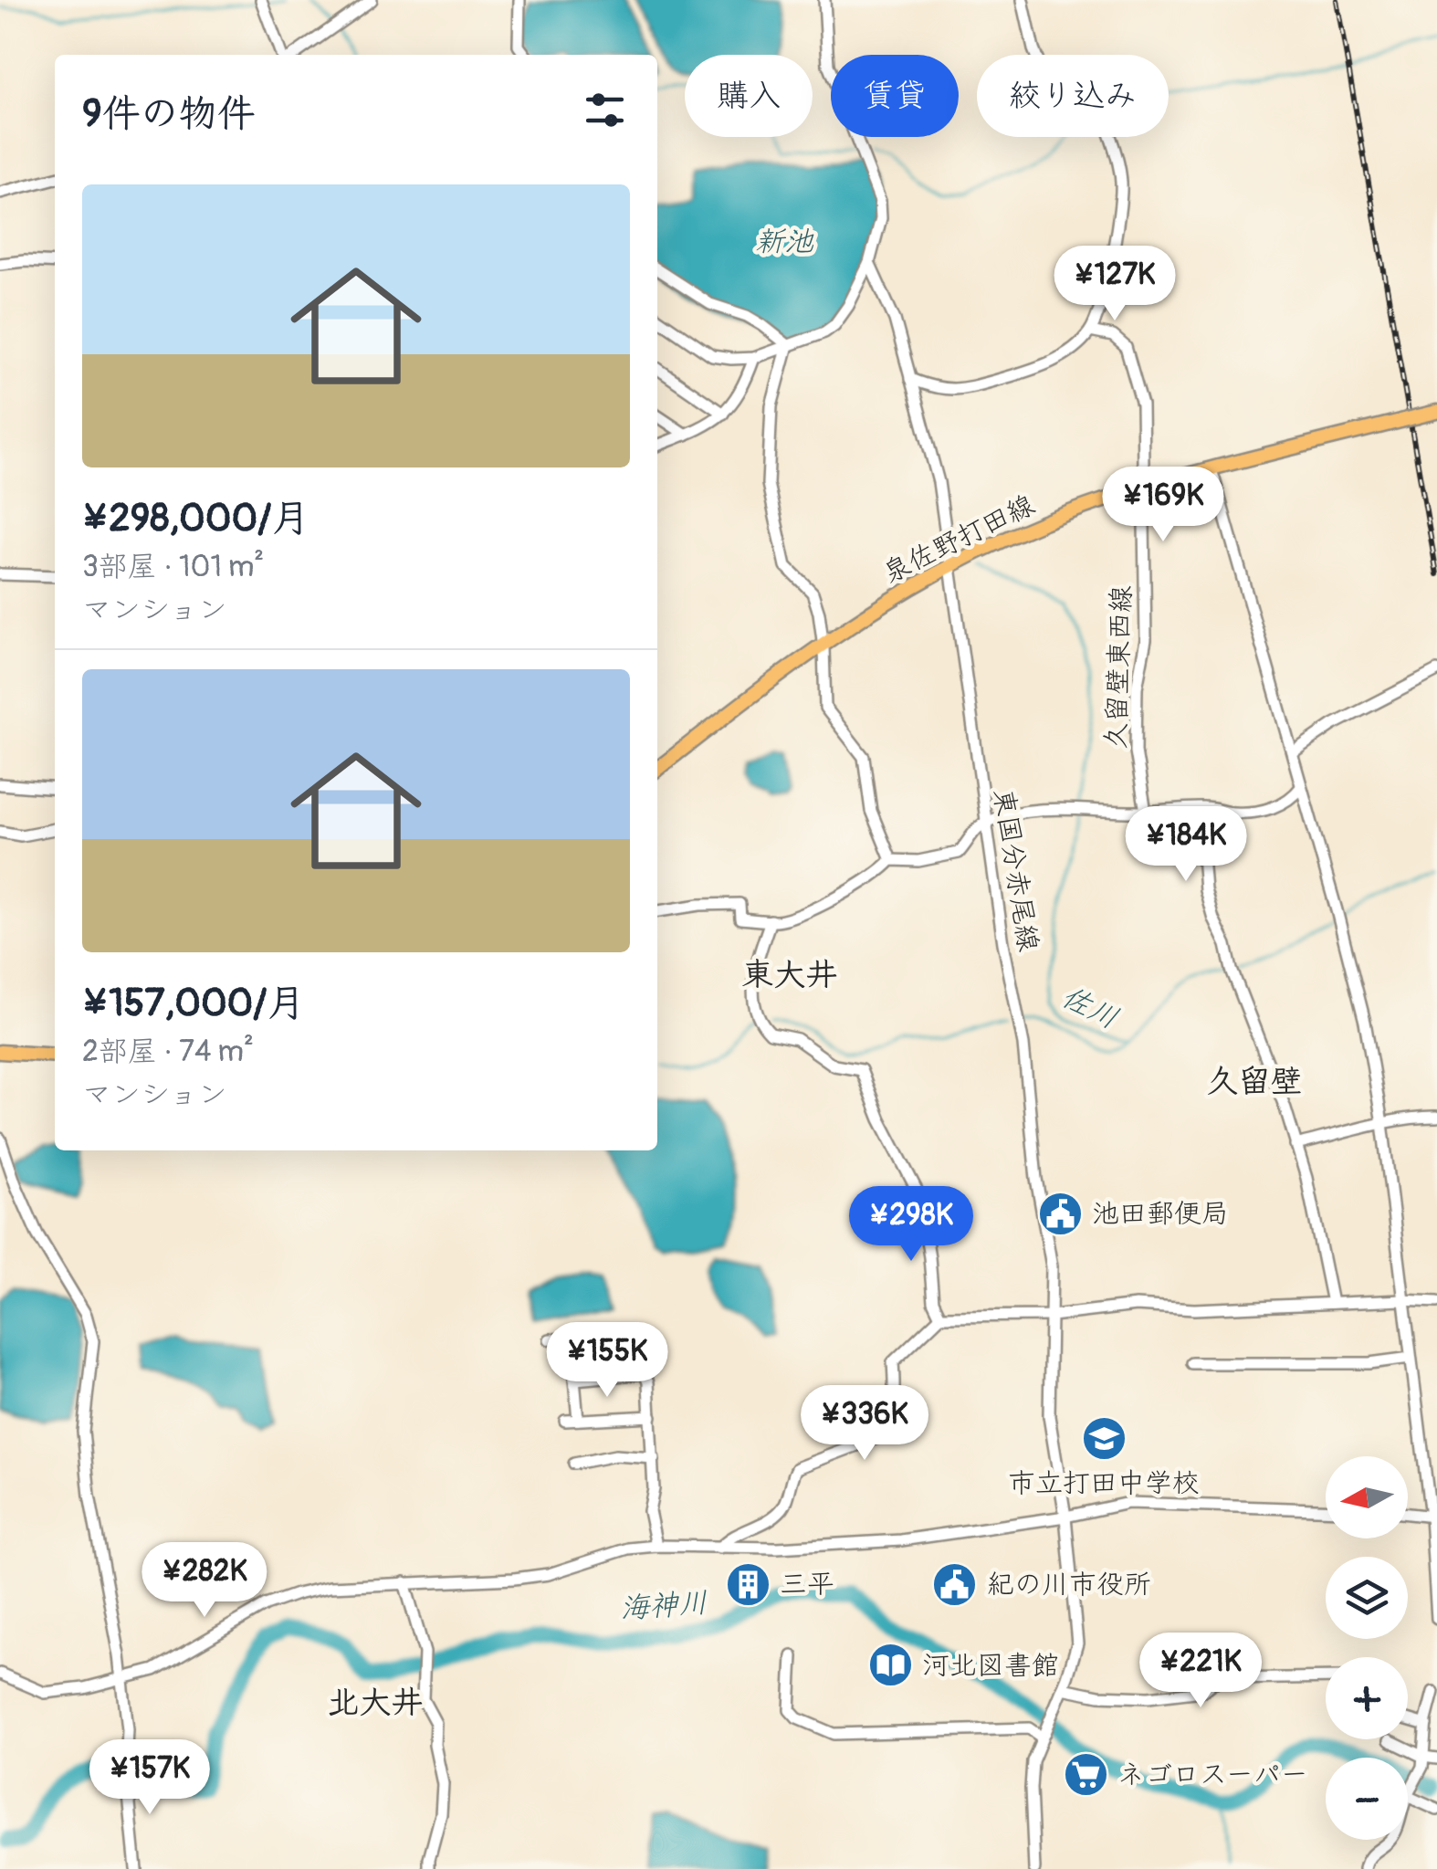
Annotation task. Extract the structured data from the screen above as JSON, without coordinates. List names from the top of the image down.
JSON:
{
  "streets": {
    "main road": ["泉佐野打田線"],
    "street": ["久留壁東西線", "東国分赤尾線"]
  },
  "crossings": [
    ["泉佐野打田線", "久留壁東西線"],
    ["泉佐野打田線", "東国分赤尾線"]
  ],
  "districts": ["東大井", "久留壁", "北大井"],
  "water": ["新池", "佐川", "海神川"],
  "places": {
    "public building": ["池田郵便局", "紀の川市役所"],
    "school or university": ["市立打田中学校"],
    "building": ["三平"],
    "library": ["河北図書館"],
    "supermarket": ["ネゴロスーパー"]
  },
  "north": "left",
  "page": {
    "chip": ["購入", "賃貸", "絞り込み"],
    "heading": "9件の物件",
    "list": [
      {
        "name": "¥298,000/月",
        "note": "3部屋 · 101 m² · マンション"
      },
      {
        "name": "¥157,000/月",
        "note": "2部屋 · 74 m² · マンション"
      }
    ],
    "price": [
      "¥127K",
      "¥169K",
      "¥184K",
      "¥298K",
      "¥155K",
      "¥336K",
      "¥282K",
      "¥221K",
      "¥157K"
    ],
    "map_buttons": ["+", "−"]
  }
}
